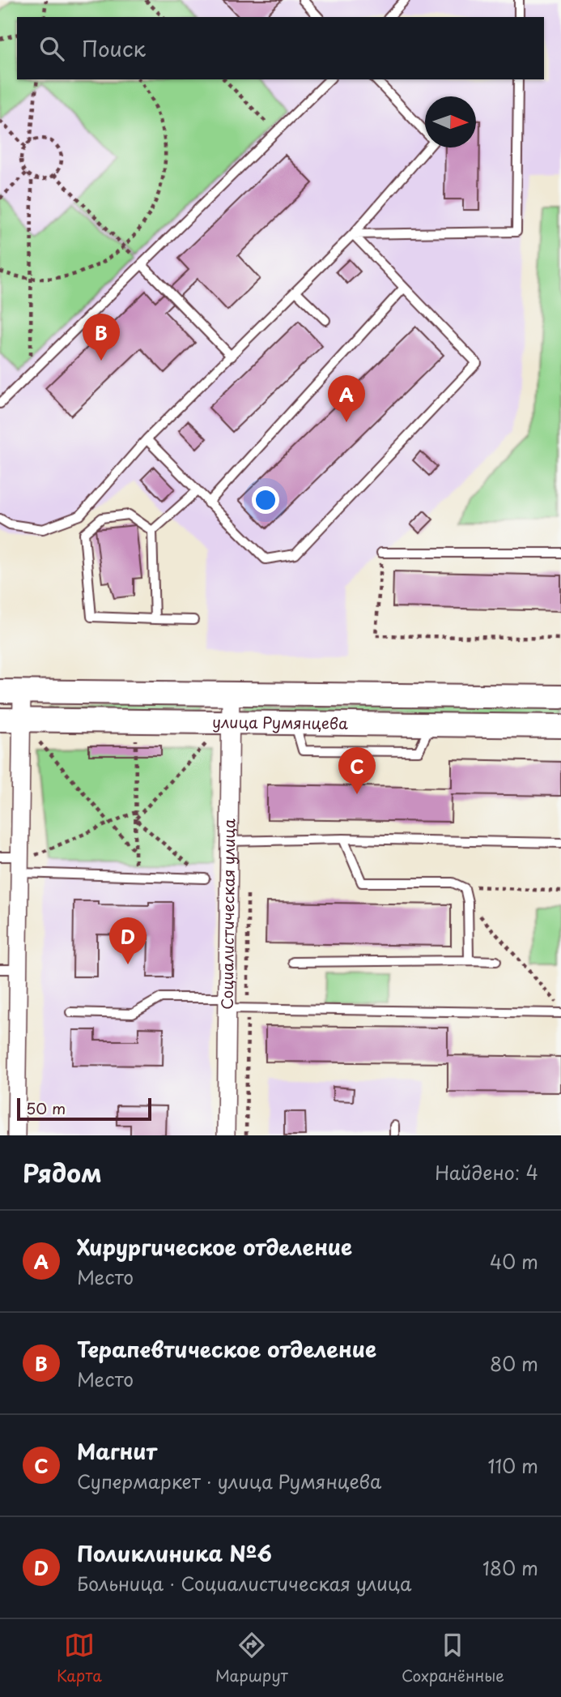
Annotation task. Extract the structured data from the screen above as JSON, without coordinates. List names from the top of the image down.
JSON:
{
  "streets": {
    "main road": ["улица Румянцева"],
    "street": ["Социалистическая улица"]
  },
  "crossings": [
    ["улица Румянцева", "Социалистическая улица"]
  ],
  "scale_bar": "50 m",
  "north": "right",
  "page": {
    "search": "Поиск",
    "pins": [
      "B",
      "A",
      "C",
      "D"
    ],
    "scale": "50 m",
    "heading": ["Рядом", "Найдено: 4"],
    "list": [
      {
        "mark": "A",
        "name": "Хирургическое отделение",
        "note": "Место",
        "value": "40 m"
      },
      {
        "mark": "B",
        "name": "Терапевтическое отделение",
        "note": "Место",
        "value": "80 m"
      },
      {
        "mark": "C",
        "name": "Магнит",
        "note": "Супермаркет · улица Румянцева",
        "value": "110 m"
      },
      {
        "mark": "D",
        "name": "Поликлиника №6",
        "note": "Больница · Социалистическая улица",
        "value": "180 m"
      }
    ],
    "nav": ["Карта", "Маршрут", "Сохранённые"]
  }
}
